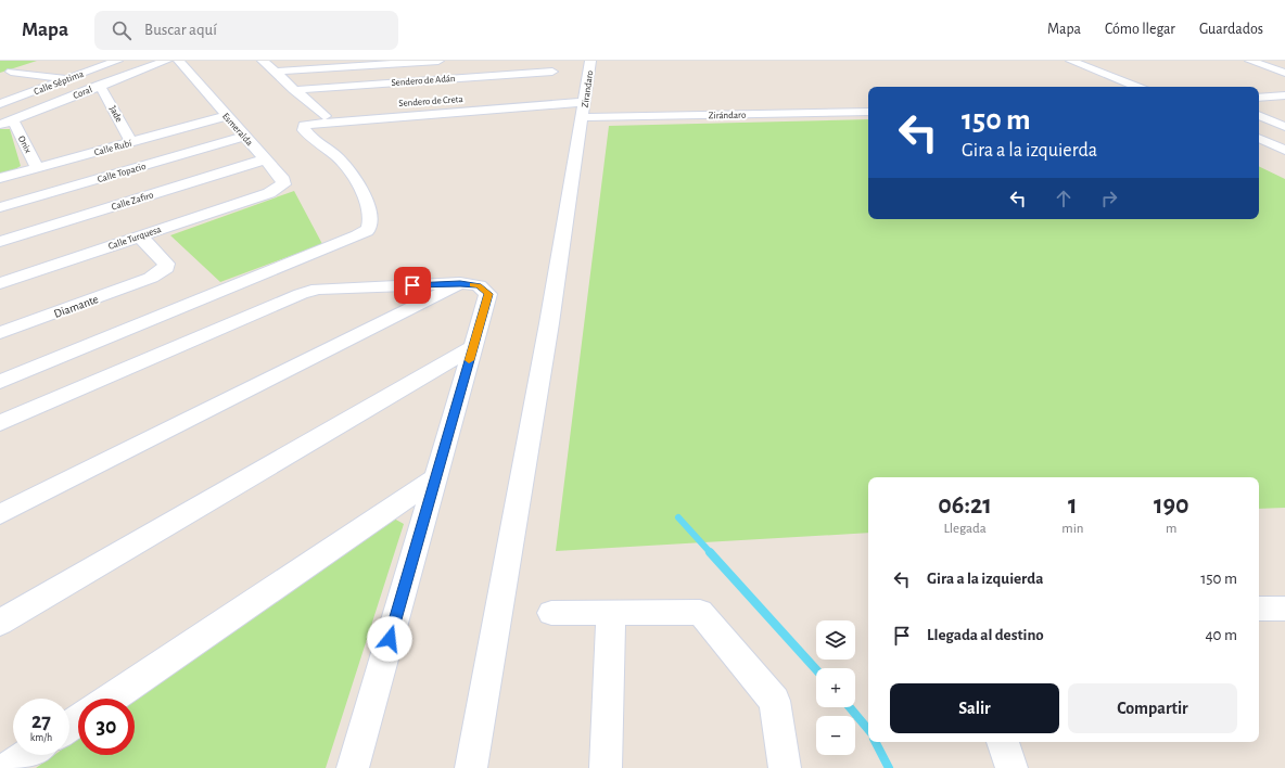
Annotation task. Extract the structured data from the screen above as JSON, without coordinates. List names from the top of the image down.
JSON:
{
  "streets": {
    "street": [
      "Sendero de Adán",
      "Calle Séptima",
      "Zirandaro",
      "Coral",
      "Jade",
      "Zirándaro",
      "Esmeralda",
      "Onix",
      "Calle Rubí",
      "Calle Topacio",
      "Calle Zafiro",
      "Calle Turquesa",
      "Diamante"
    ]
  },
  "crossings": [
    ["Zirandaro", "Zirándaro"],
    ["Coral", "Jade"],
    ["Coral", "Onix"],
    ["Jade", "Calle Rubí"],
    ["Esmeralda", "Calle Rubí"],
    ["Esmeralda", "Calle Topacio"],
    ["Esmeralda", "Calle Zafiro"],
    ["Esmeralda", "Calle Turquesa"],
    ["Onix", "Calle Rubí"],
    ["Calle Turquesa", "Diamante"]
  ],
  "page": {
    "header": "Mapa",
    "search": "Buscar aquí",
    "nav": ["Mapa", "Cómo llegar", "Guardados"],
    "turn": ["150 m", "Gira a la izquierda"],
    "eta": [
      "06:21",
      "Llegada",
      "1",
      "min",
      "190",
      "m"
    ],
    "list": [
      {
        "name": "Gira a la izquierda",
        "value": "150 m"
      },
      {
        "name": "Llegada al destino",
        "value": "40 m"
      }
    ],
    "map_buttons": ["+", "−"],
    "buttons": ["Salir", "Compartir"],
    "speed": "27 km/h",
    "limit": "30"
  }
}
